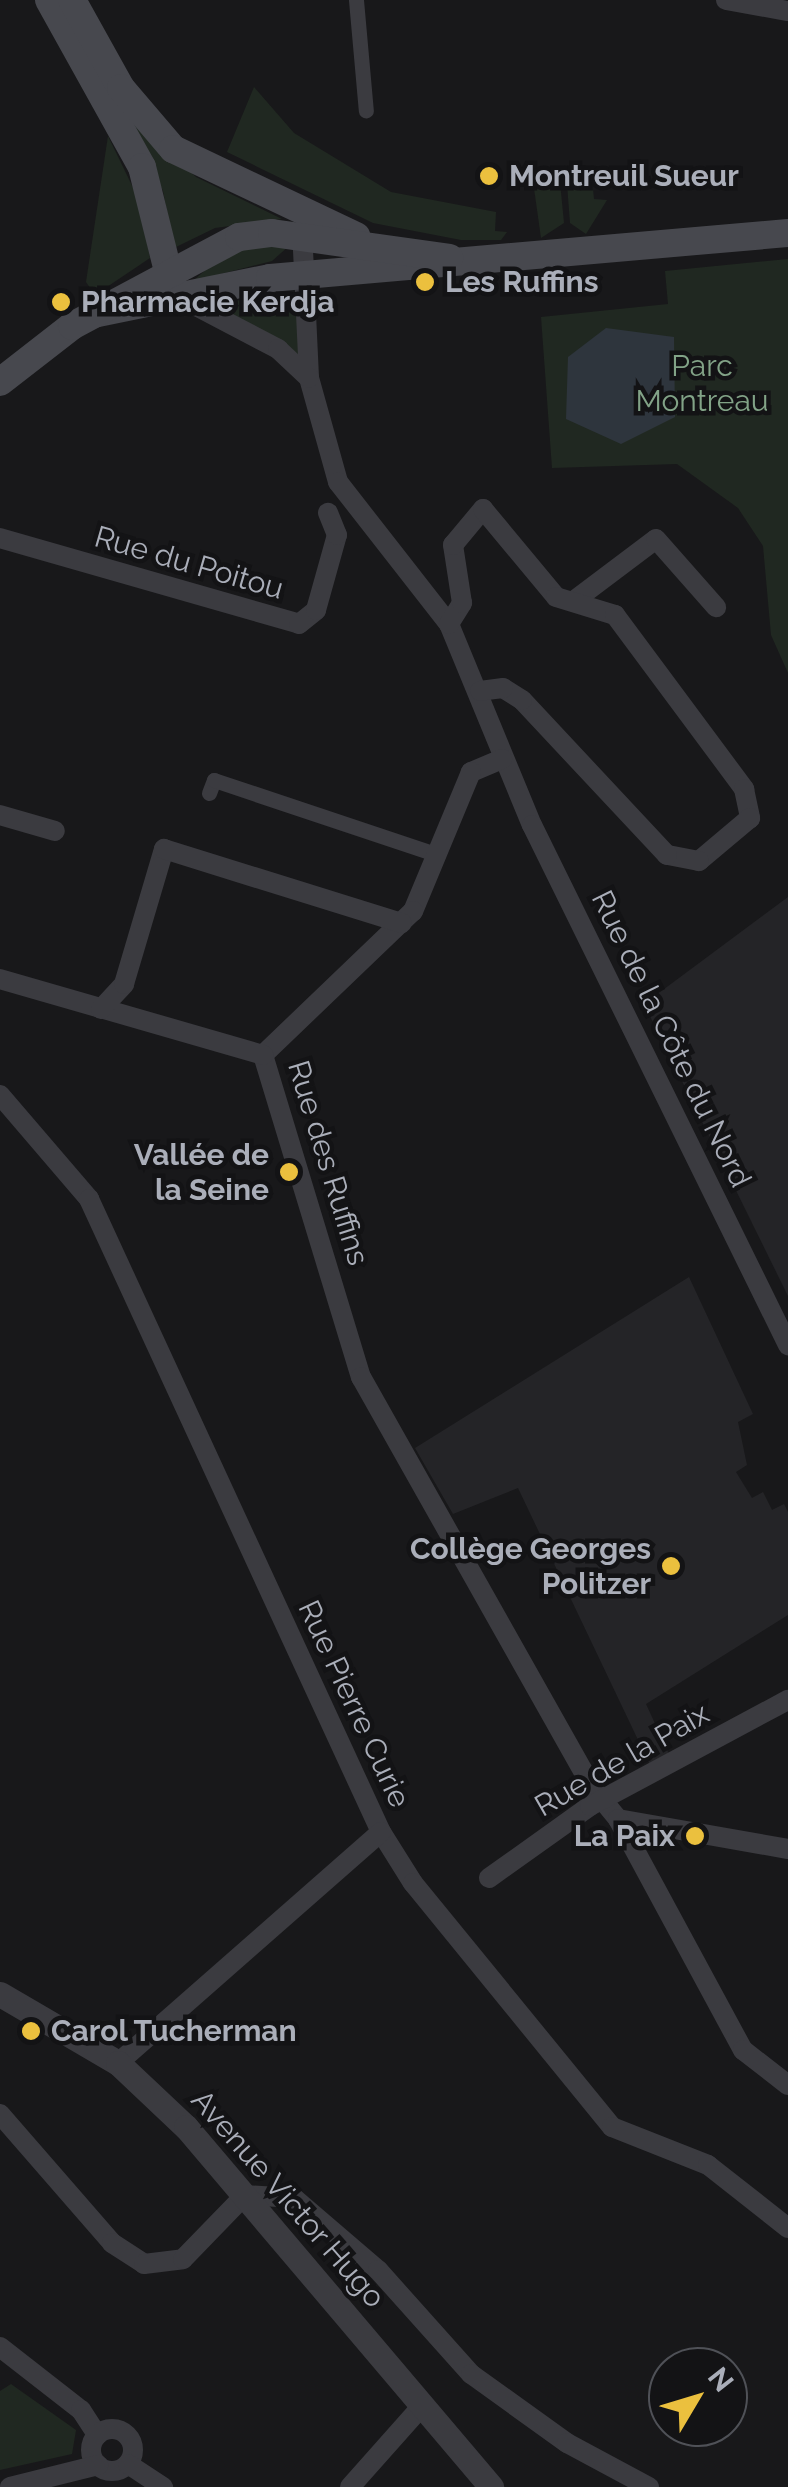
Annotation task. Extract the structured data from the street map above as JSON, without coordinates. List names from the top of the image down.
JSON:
{
  "streets": {
    "street": [
      "Rue du Poitou",
      "Rue de la Côte du Nord",
      "Rue des Ruffins",
      "Rue Pierre Curie",
      "Rue de la Paix",
      "Avenue Victor Hugo"
    ]
  },
  "crossings": [
    ["Rue de la Côte du Nord", "Rue des Ruffins"],
    ["Rue des Ruffins", "Rue de la Paix"]
  ],
  "parks": ["Parc Montreau"],
  "places": [
    "Montreuil Sueur",
    "Les Ruffins",
    "Pharmacie Kerdja",
    "Vallée de la Seine",
    "Collège Georges Politzer",
    "La Paix",
    "Carol Tucherman"
  ],
  "north": "top right"
}
